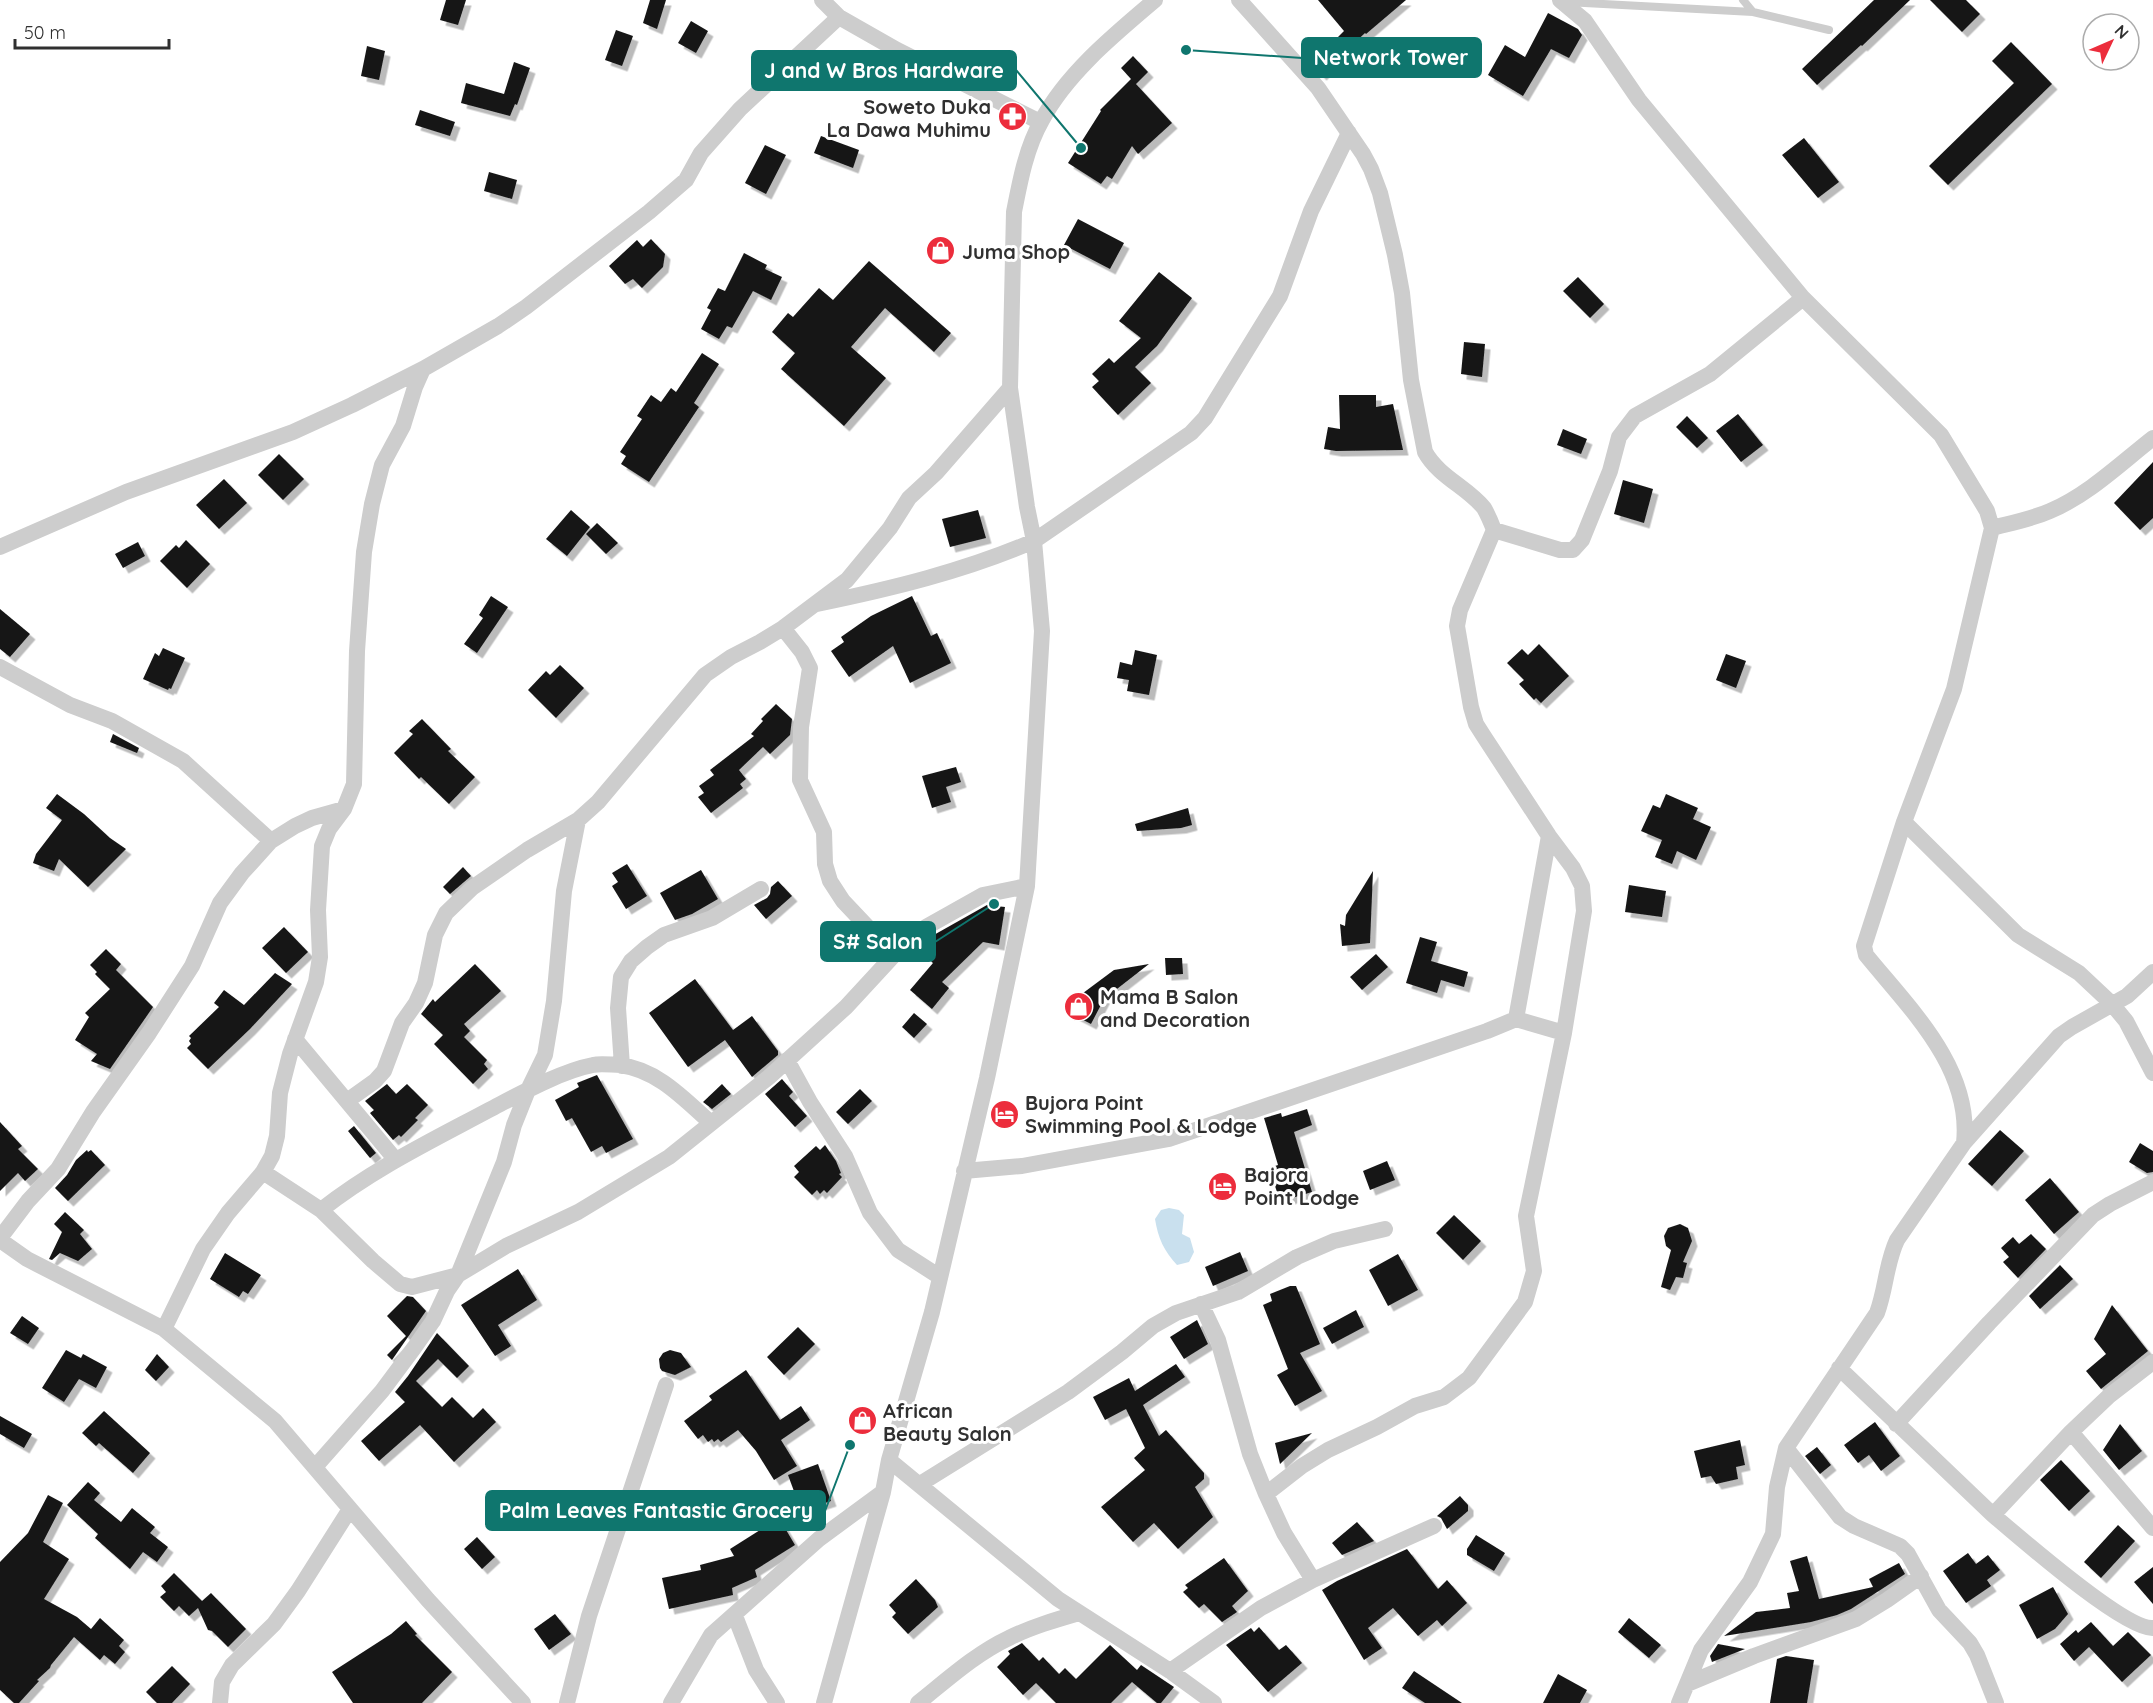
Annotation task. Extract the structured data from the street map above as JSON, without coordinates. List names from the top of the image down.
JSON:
{
  "places": {
    "other": [
      "Network Tower",
      "J and W Bros Hardware",
      "S# Salon",
      "Palm Leaves Fantastic Grocery"
    ],
    "pharmacy": ["Soweto Duka La Dawa Muhimu"],
    "shop": ["Juma Shop", "Mama B Salon and Decoration", "African Beauty Salon"],
    "hotel": ["Bujora Point Swimming Pool & Lodge", "Bajora Point Lodge"]
  },
  "scale_bar": "50 m",
  "north": "top right"
}
